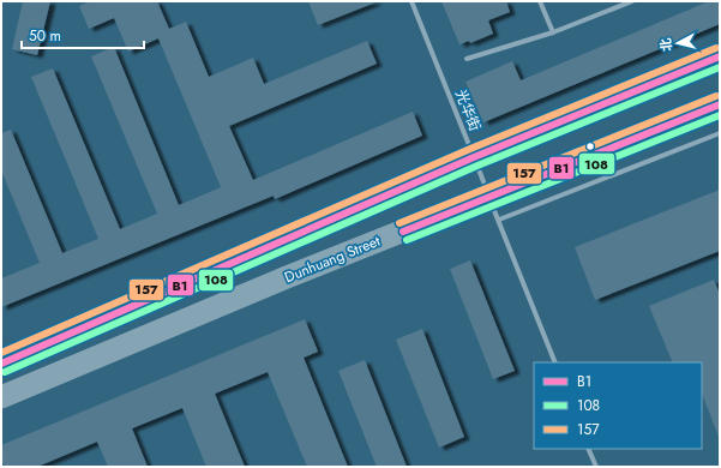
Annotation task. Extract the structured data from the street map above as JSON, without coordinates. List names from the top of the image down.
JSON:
{
  "streets": {
    "main road": ["Dunhuang Street"],
    "street": ["光华街"]
  },
  "crossings": [
    ["光华街", "Dunhuang Street"]
  ],
  "lines": ["transit line 157", "transit line B1", "transit line 108"],
  "legend": ["B1", "108", "157"],
  "scale_bar": "50 m",
  "north": "left"
}
